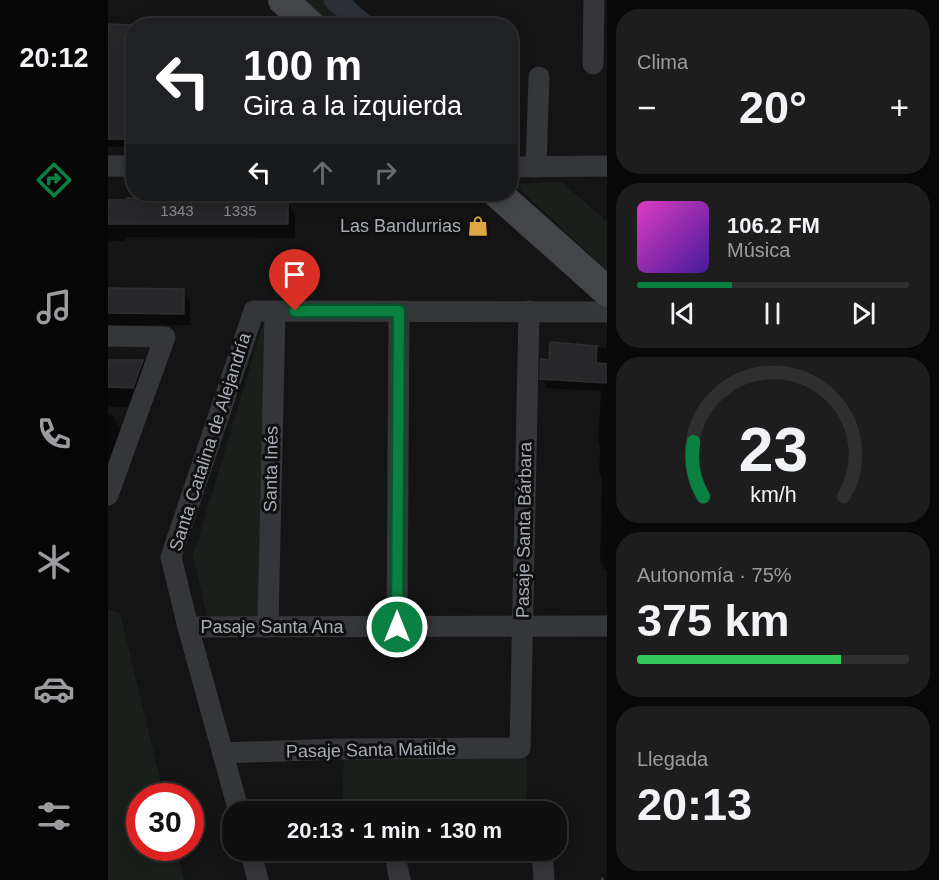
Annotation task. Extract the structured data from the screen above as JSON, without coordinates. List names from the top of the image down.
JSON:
{
  "streets": {
    "street": [
      "Santa Catalina de Alejandría",
      "Santa Inés",
      "Pasaje Santa Bárbara",
      "Pasaje Santa Ana",
      "Pasaje Santa Matilde"
    ]
  },
  "crossings": [
    ["Santa Catalina de Alejandría", "Santa Inés"],
    ["Santa Catalina de Alejandría", "Pasaje Santa Bárbara"],
    ["Santa Catalina de Alejandría", "Pasaje Santa Ana"],
    ["Santa Catalina de Alejandría", "Pasaje Santa Matilde"],
    ["Santa Inés", "Pasaje Santa Ana"],
    ["Pasaje Santa Bárbara", "Pasaje Santa Ana"],
    ["Pasaje Santa Bárbara", "Pasaje Santa Matilde"]
  ],
  "places": {
    "shop": ["Las Bandurrias"]
  },
  "house_numbers": ["1343", "1335"],
  "page": {
    "tabs": "20:12",
    "tile": [
      "Clima",
      ["Autonomía · 75%", "375 km"],
      ["Llegada", "20:13"]
    ],
    "turn": ["100 m", "Gira a la izquierda"],
    "heat": ["−", "20°", "+"],
    "song": ["106.2 FM", "Música"],
    "limit": "30",
    "trip": "20:13 · 1 min · 130 m",
    "gauge": ["23", "km/h"]
  }
}
